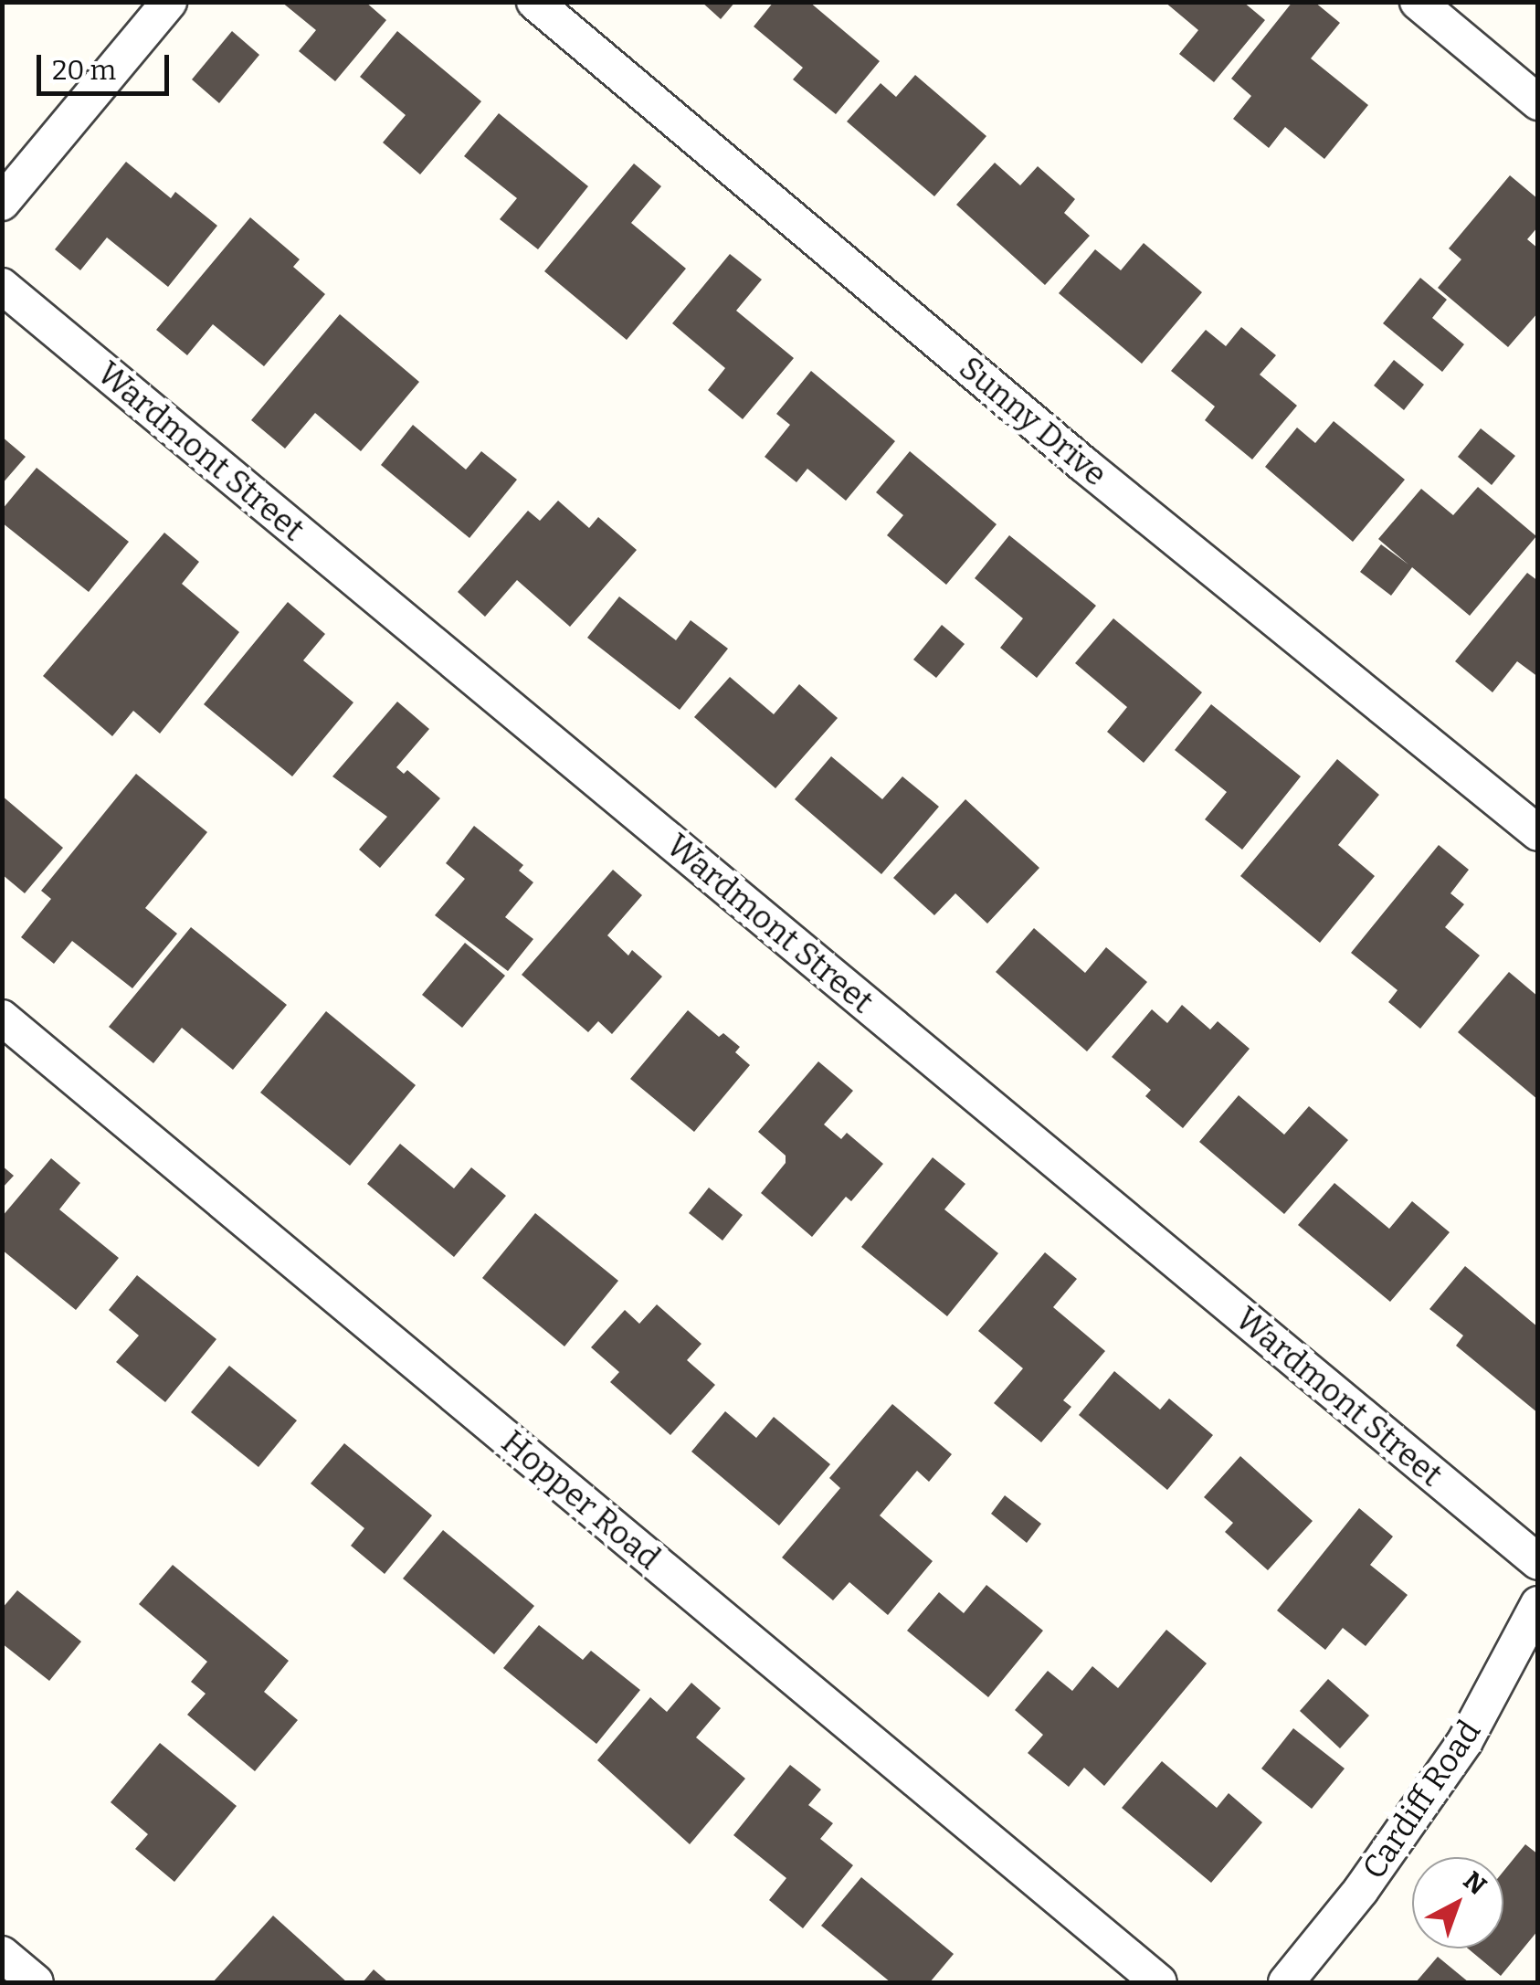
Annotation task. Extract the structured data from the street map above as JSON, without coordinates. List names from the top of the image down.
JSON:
{
  "streets": {
    "street": [
      "Sunny Drive",
      "Wardmont Street",
      "Hopper Road",
      "Cardiff Road"
    ]
  },
  "scale_bar": "20 m",
  "north": "top right"
}
